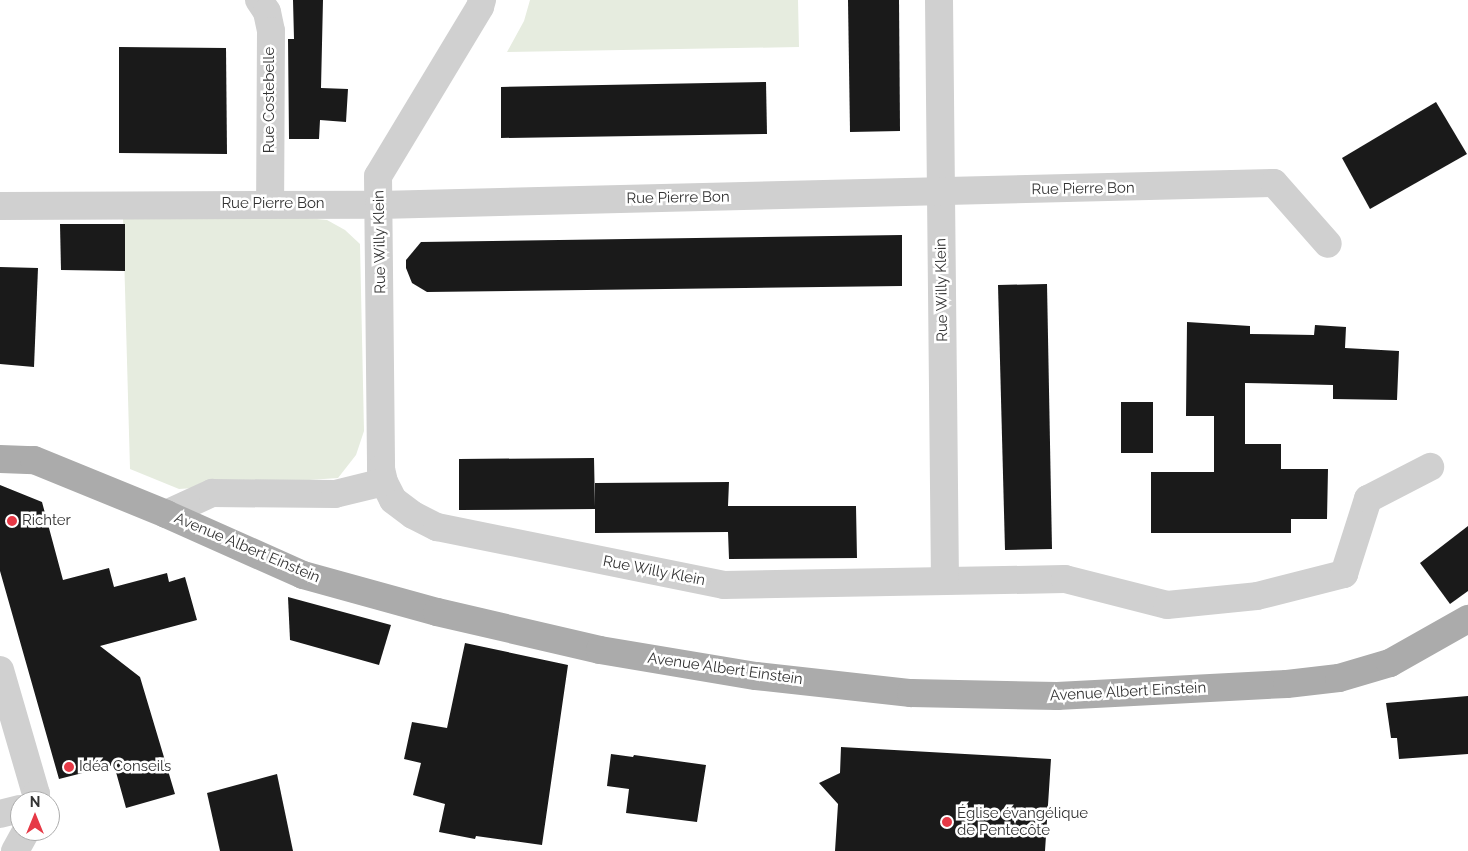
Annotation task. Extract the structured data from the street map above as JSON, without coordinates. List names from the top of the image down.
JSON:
{
  "streets": {
    "main road": ["Avenue Albert Einstein"],
    "street": ["Rue Costebelle", "Rue Pierre Bon", "Rue Willy Klein"]
  },
  "crossings": [
    ["Rue Costebelle", "Rue Pierre Bon"],
    ["Rue Pierre Bon", "Rue Willy Klein"]
  ],
  "places": ["Richter", "Idéa Conseils", "Église évangélique de Pentecôte"],
  "north": "top"
}
